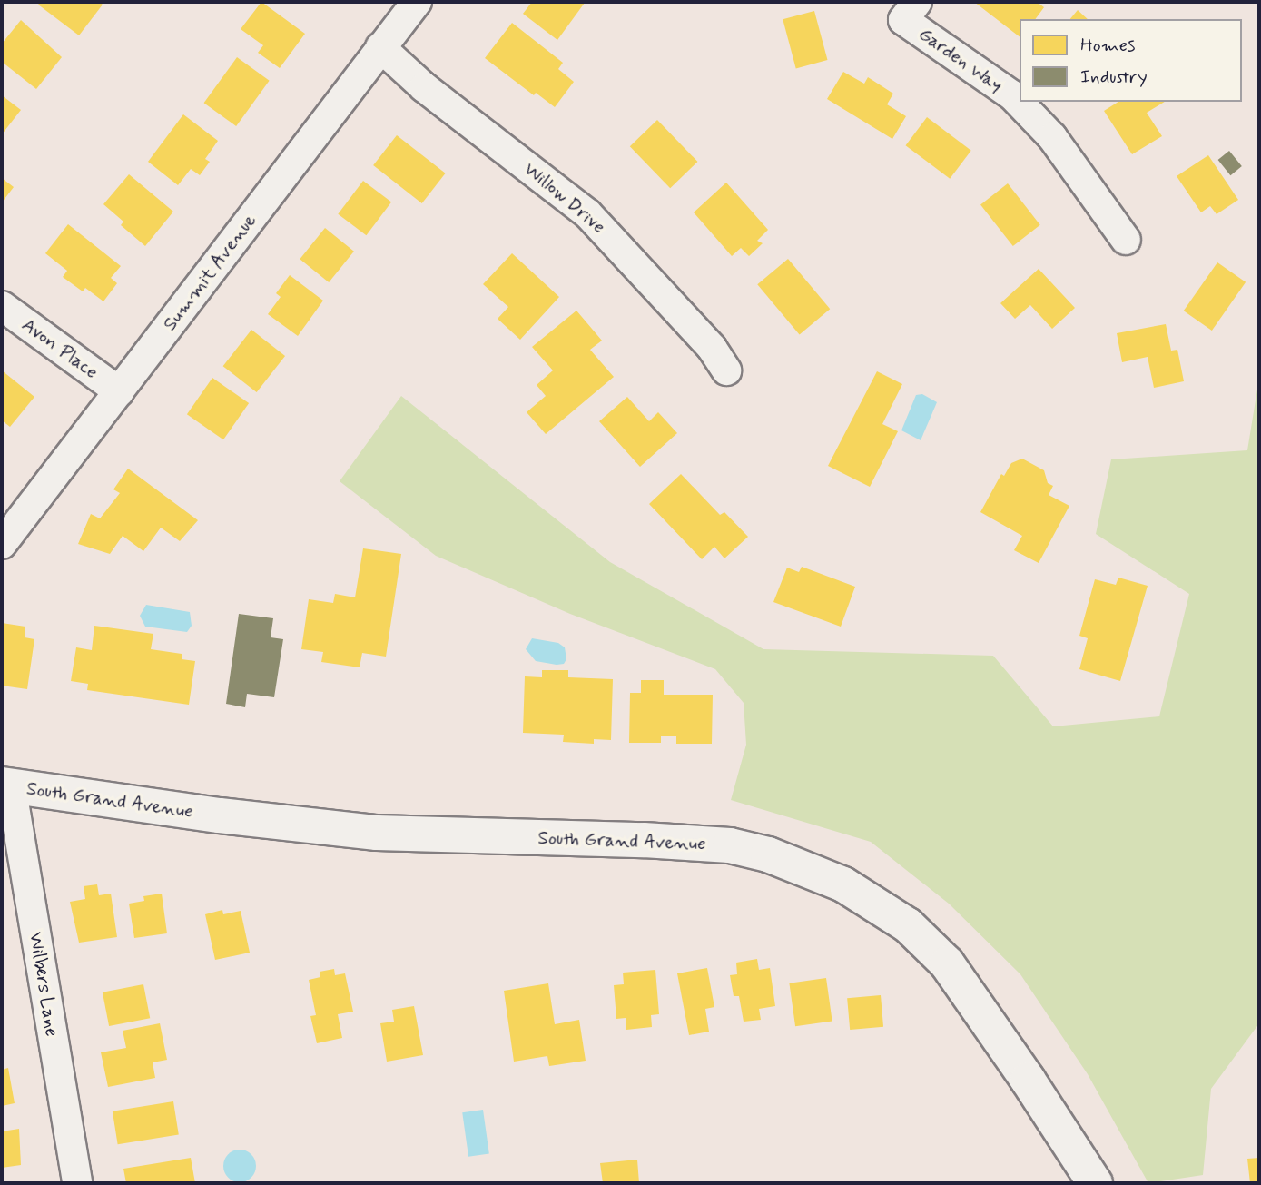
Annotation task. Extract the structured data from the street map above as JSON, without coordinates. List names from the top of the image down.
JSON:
{
  "streets": {
    "main road": ["South Grand Avenue"],
    "street": [
      "Garden Way",
      "Willow Drive",
      "Summit Avenue",
      "Avon Place",
      "Wilbers Lane"
    ]
  },
  "crossings": [
    ["Willow Drive", "Summit Avenue"],
    ["Summit Avenue", "Avon Place"],
    ["South Grand Avenue", "Wilbers Lane"]
  ],
  "legend": ["Homes", "Industry"]
}
